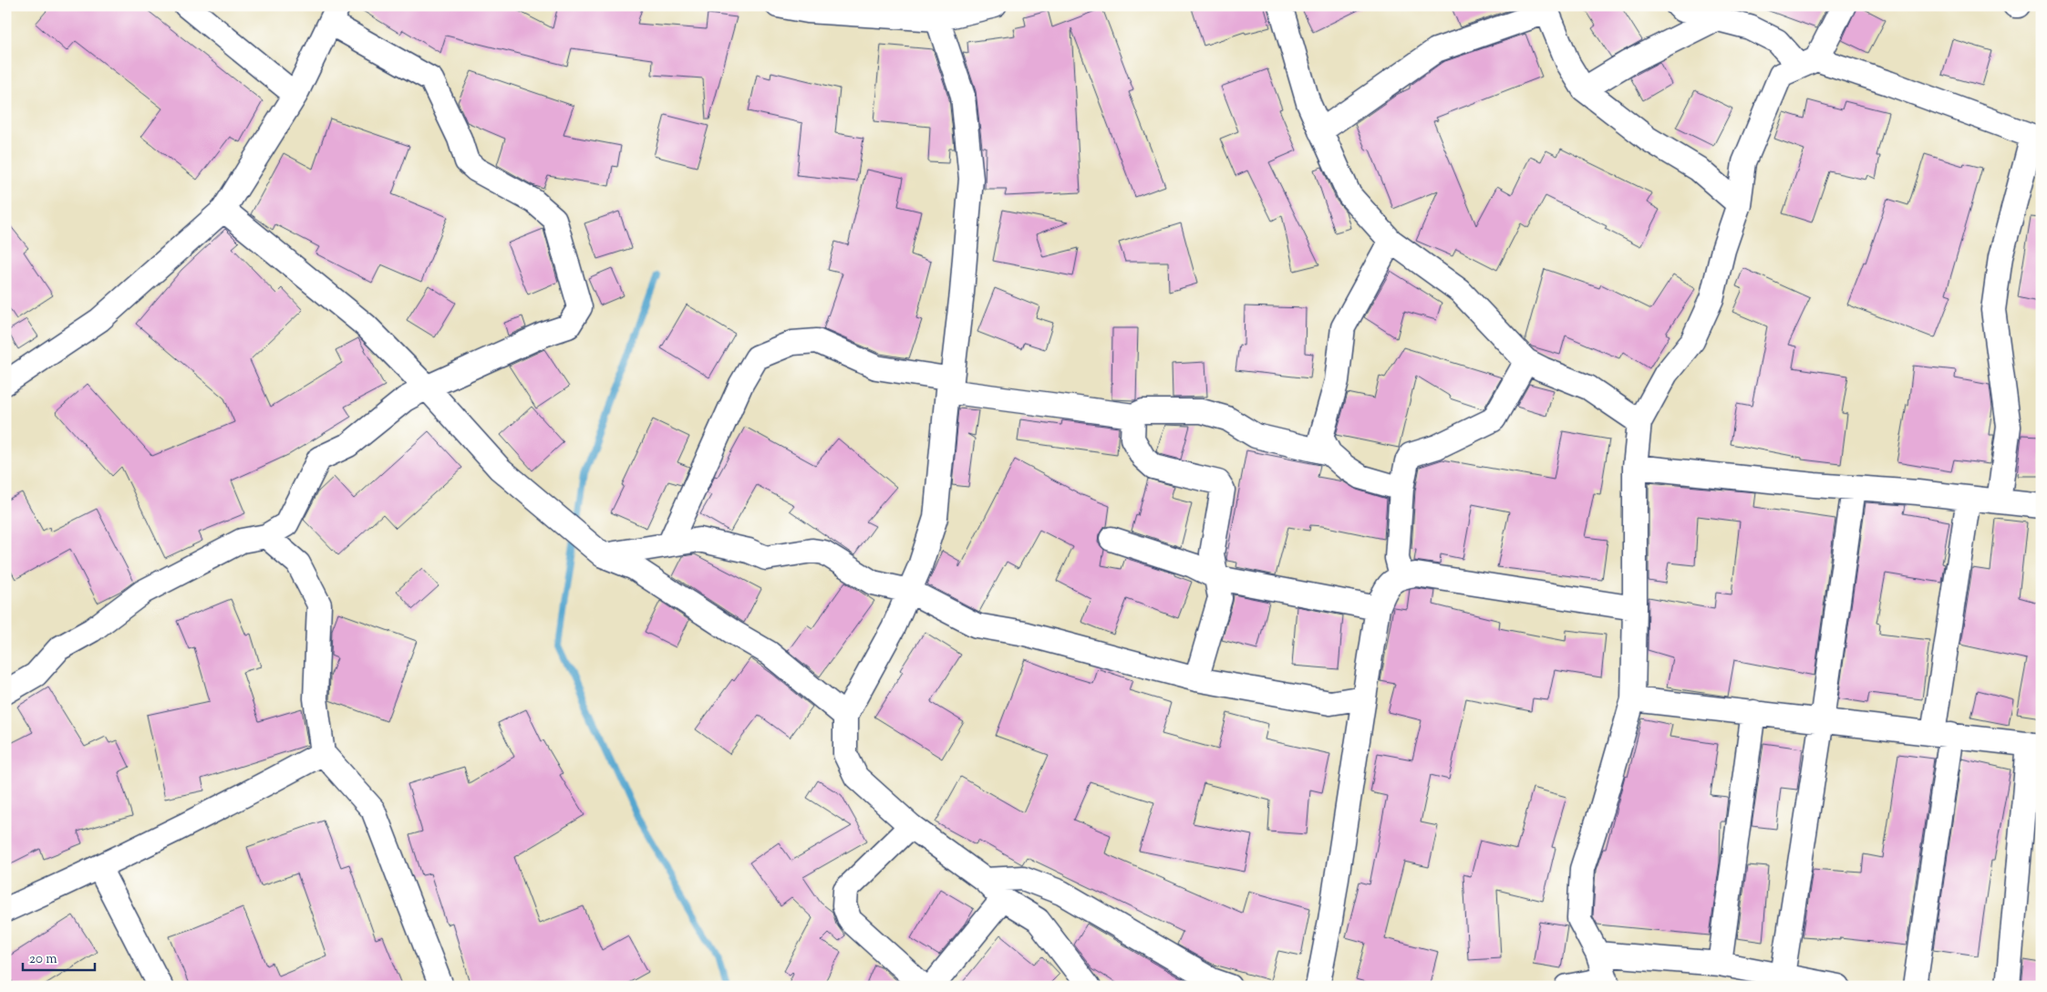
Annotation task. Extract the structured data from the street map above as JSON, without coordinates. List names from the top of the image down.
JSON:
{
  "scale_bar": "20 m"
}
